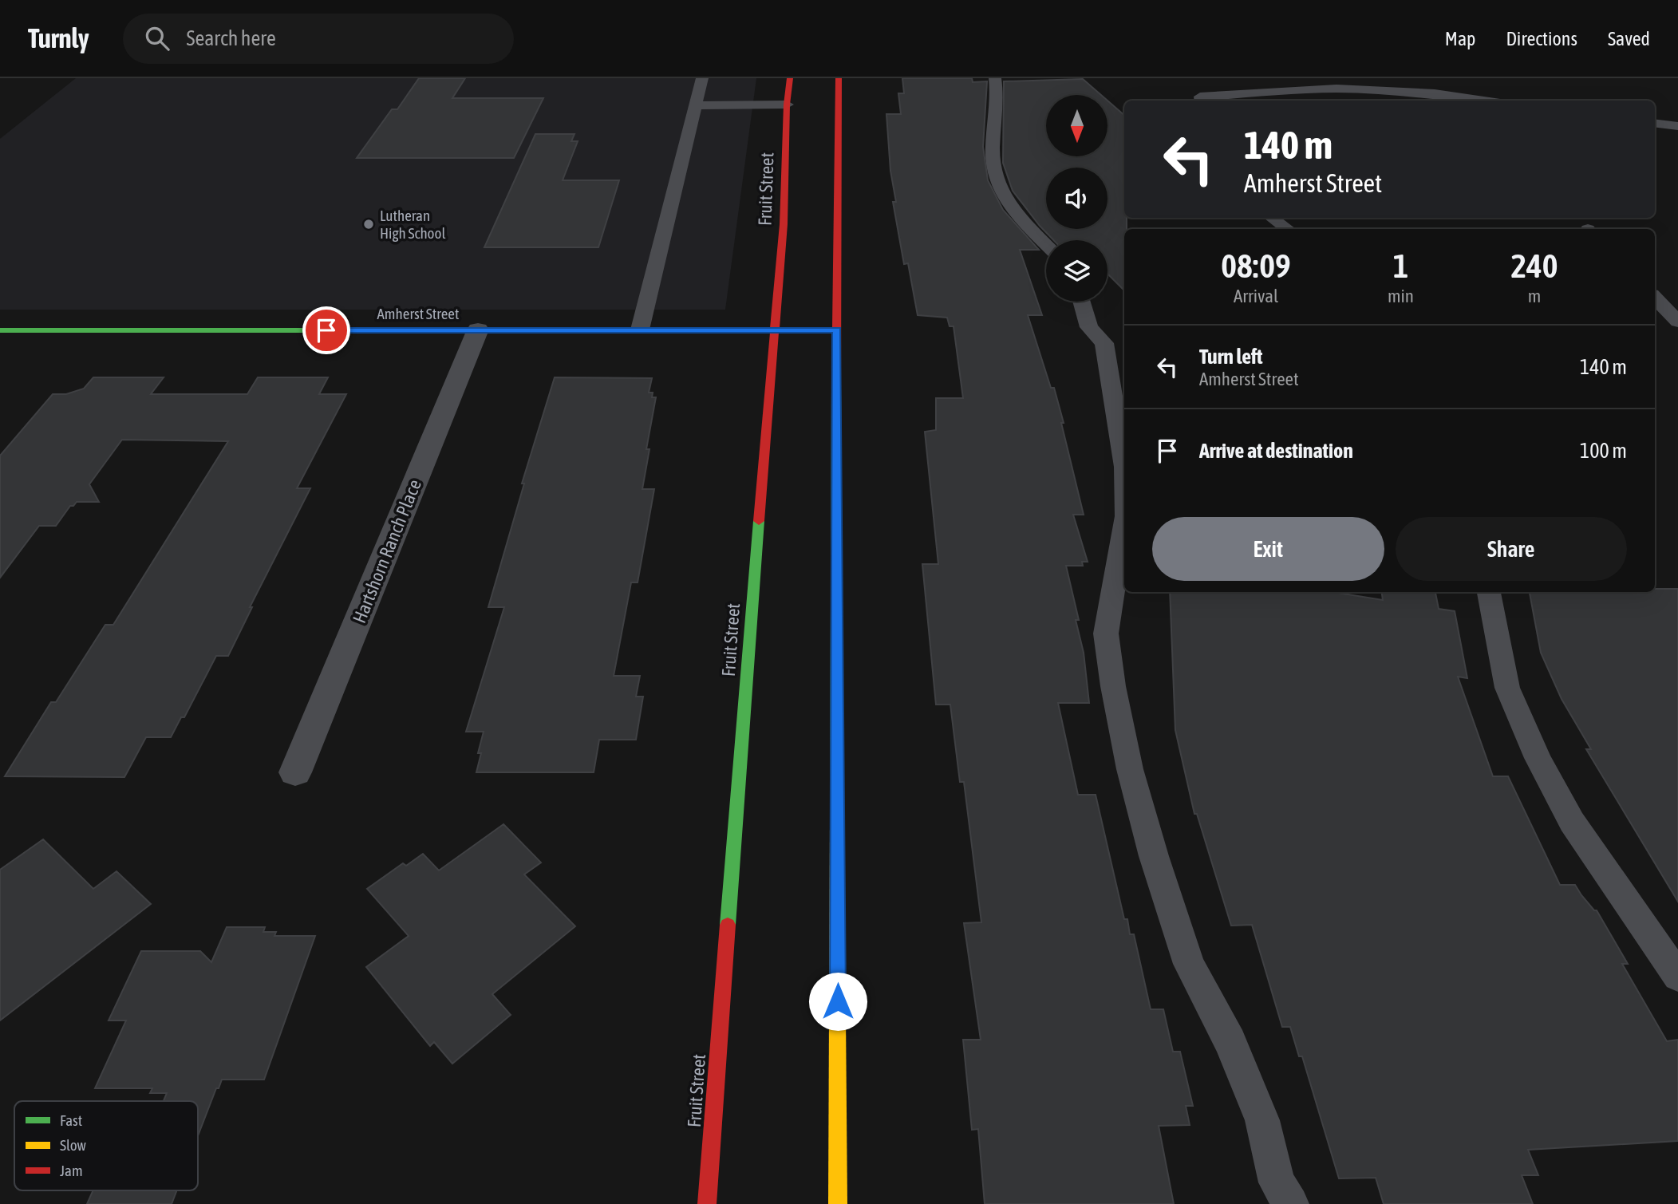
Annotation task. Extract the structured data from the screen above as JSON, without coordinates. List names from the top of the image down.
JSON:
{
  "streets": {
    "main road": ["Fruit Street", "Amherst Street"],
    "street": ["Hartshorn Ranch Place"]
  },
  "crossings": [
    ["Fruit Street", "Amherst Street"],
    ["Amherst Street", "Hartshorn Ranch Place"]
  ],
  "places": ["Lutheran High School"],
  "legend": ["Fast", "Slow", "Jam"],
  "north": "bottom",
  "page": {
    "header": "Turnly",
    "search": "Search here",
    "nav": ["Map", "Directions", "Saved"],
    "turn": ["140 m", "Amherst Street"],
    "eta": [
      "08:09",
      "Arrival",
      "1",
      "min",
      "240",
      "m"
    ],
    "list": [
      {
        "name": "Turn left",
        "note": "Amherst Street",
        "value": "140 m"
      },
      {
        "name": "Arrive at destination",
        "value": "100 m"
      }
    ],
    "buttons": ["Exit", "Share"]
  }
}
